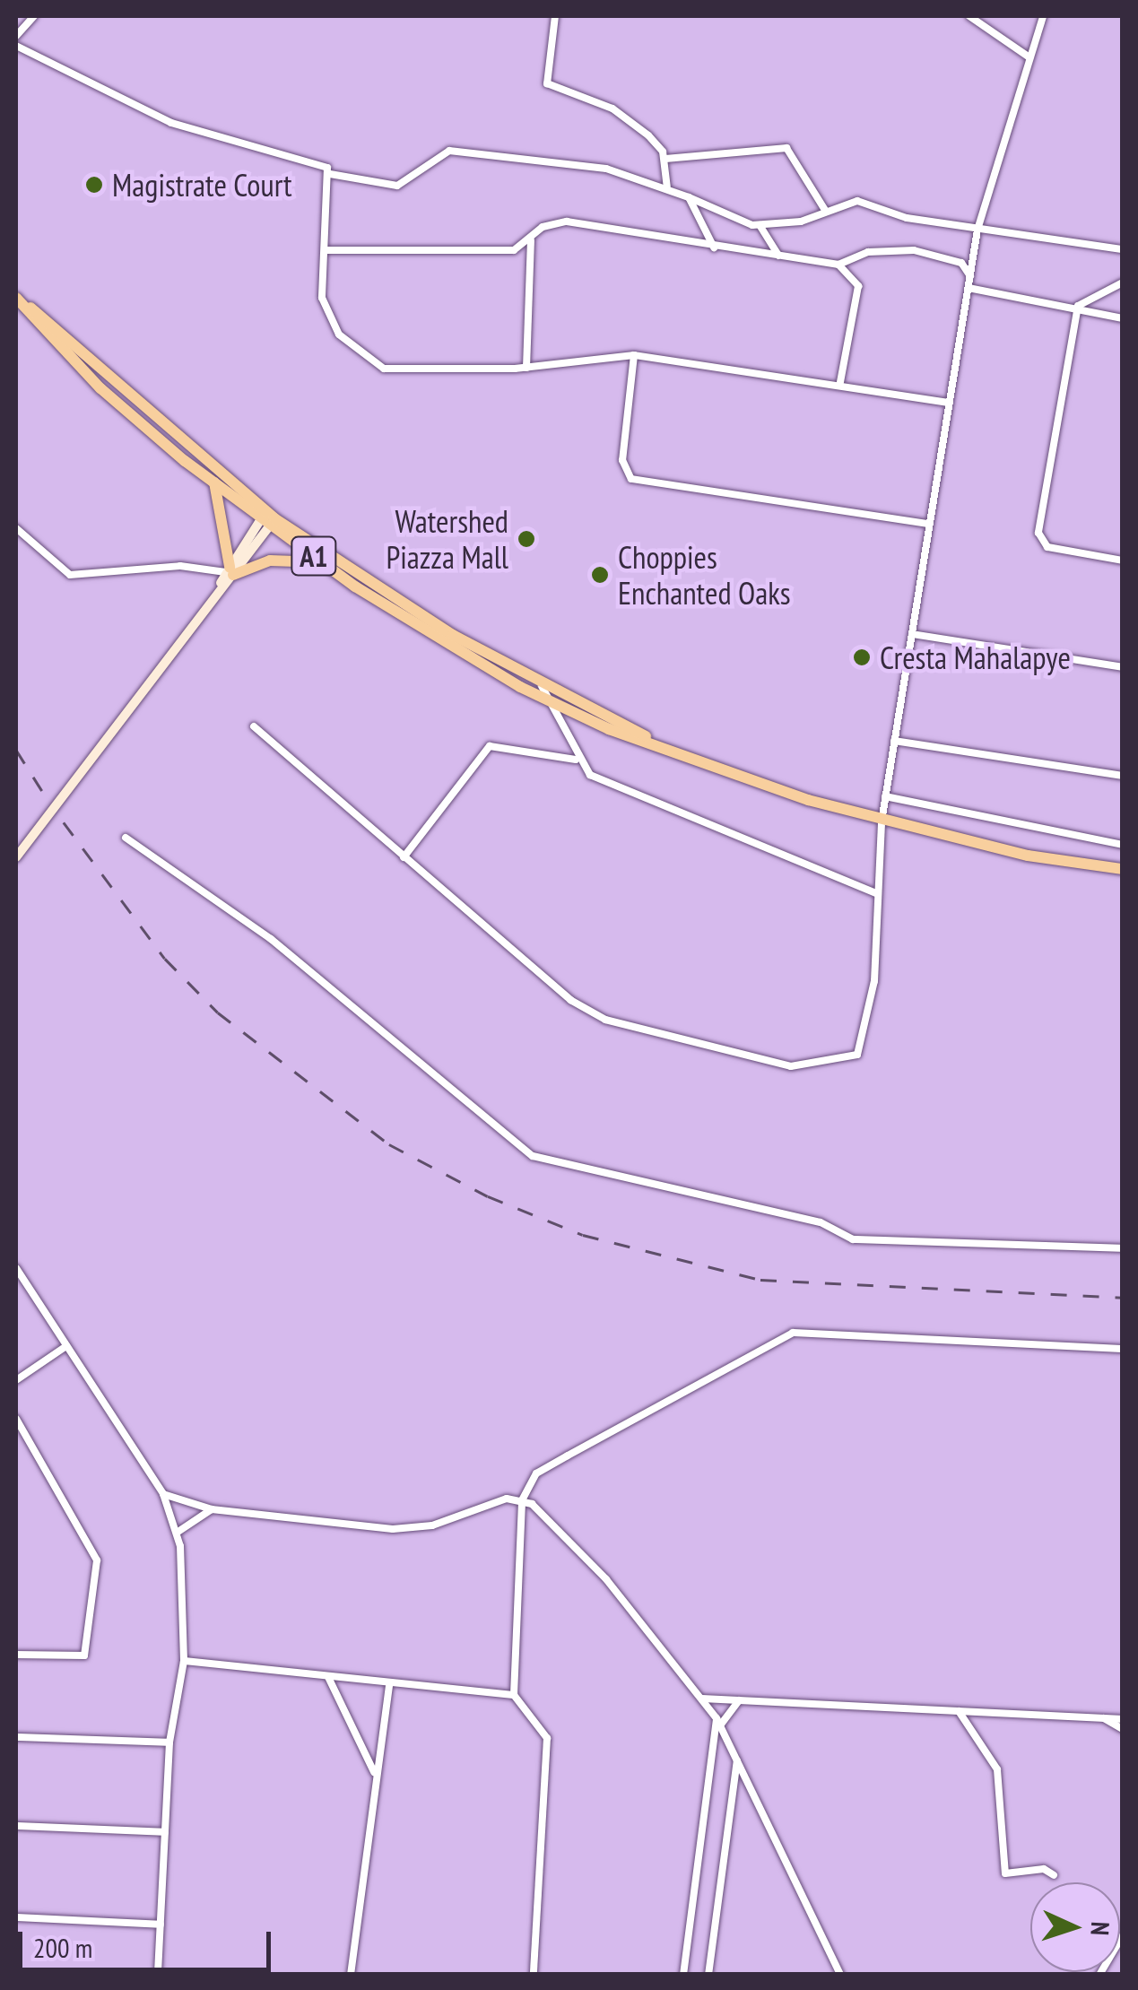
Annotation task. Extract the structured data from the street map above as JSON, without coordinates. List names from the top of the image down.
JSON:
{
  "streets": {
    "highway": ["A1"]
  },
  "places": [
    "Magistrate Court",
    "Watershed Piazza Mall",
    "Choppies Enchanted Oaks",
    "Cresta Mahalapye"
  ],
  "scale_bar": "200 m",
  "north": "right"
}
